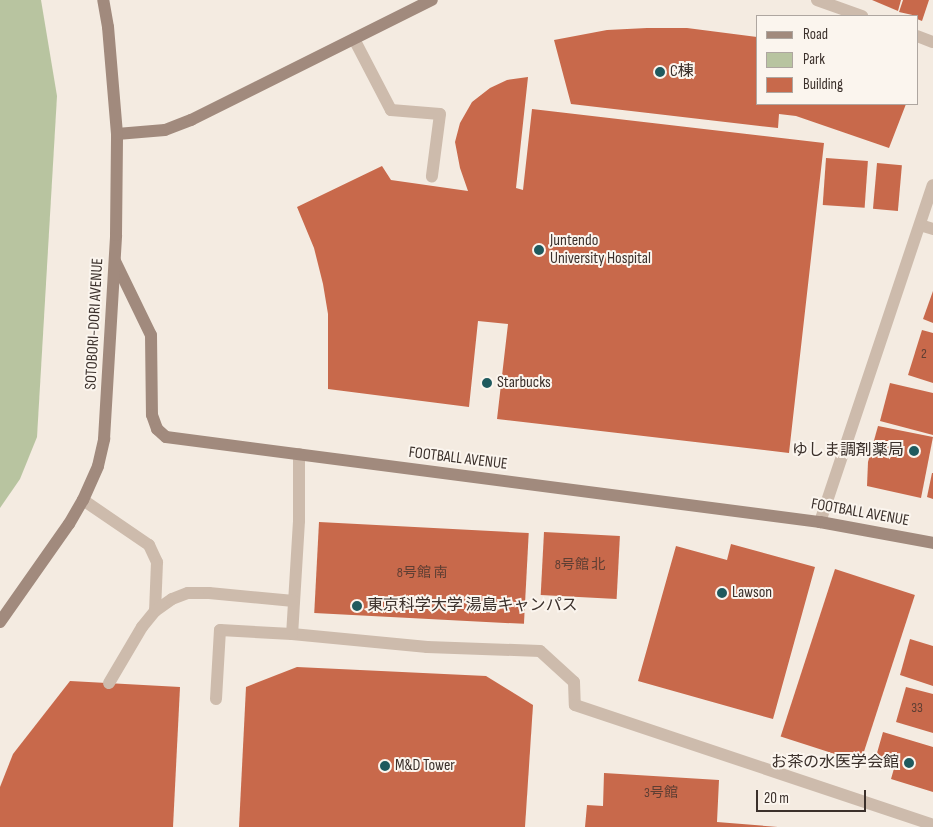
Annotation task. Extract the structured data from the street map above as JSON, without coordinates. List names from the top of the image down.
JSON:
{
  "streets": {
    "street": ["SOTOBORI-DORI AVENUE", "FOOTBALL AVENUE"]
  },
  "crossings": [
    ["SOTOBORI-DORI AVENUE", "FOOTBALL AVENUE"]
  ],
  "places": [
    "C棟",
    "Juntendo University Hospital",
    "Starbucks",
    "ゆしま調剤薬局",
    "Lawson",
    "東京科学大学 湯島キャンパス",
    "お茶の水医学会館",
    "M&D Tower"
  ],
  "house_numbers": [
    "2",
    "8号館 北",
    "8号館 南",
    "33",
    "3号館"
  ],
  "legend": ["Road", "Park", "Building"],
  "scale_bar": "20 m"
}
